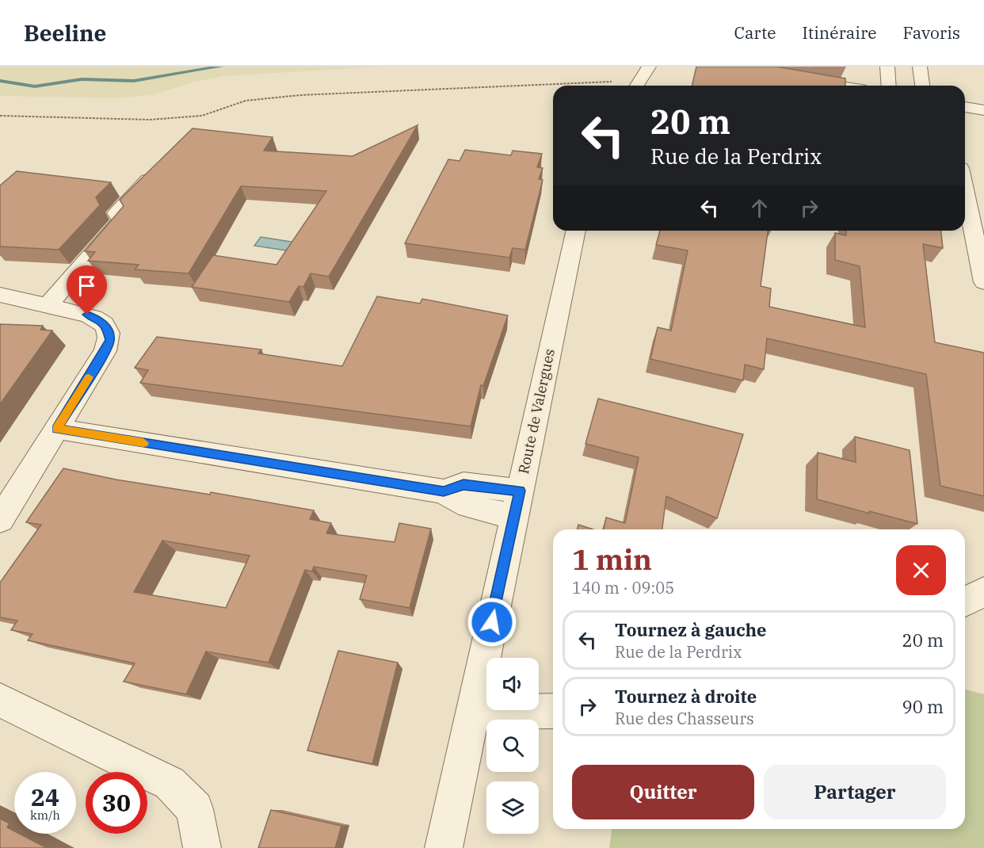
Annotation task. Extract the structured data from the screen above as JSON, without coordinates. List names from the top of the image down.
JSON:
{
  "streets": {
    "street": ["Route de Valergues"]
  },
  "page": {
    "header": "Beeline",
    "nav": ["Carte", "Itinéraire", "Favoris"],
    "turn": ["20 m", "Rue de la Perdrix"],
    "heading": ["1 min", "140 m · 09:05"],
    "list": [
      {
        "name": "Tournez à gauche",
        "note": "Rue de la Perdrix",
        "value": "20 m"
      },
      {
        "name": "Tournez à droite",
        "note": "Rue des Chasseurs",
        "value": "90 m"
      }
    ],
    "buttons": ["Quitter", "Partager"],
    "speed": "24 km/h",
    "limit": "30"
  }
}
